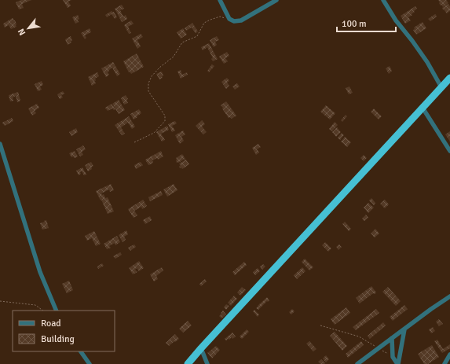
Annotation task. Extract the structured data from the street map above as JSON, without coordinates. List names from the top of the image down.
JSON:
{
  "legend": ["Road", "Building"],
  "scale_bar": "100 m",
  "north": "bottom left"
}
